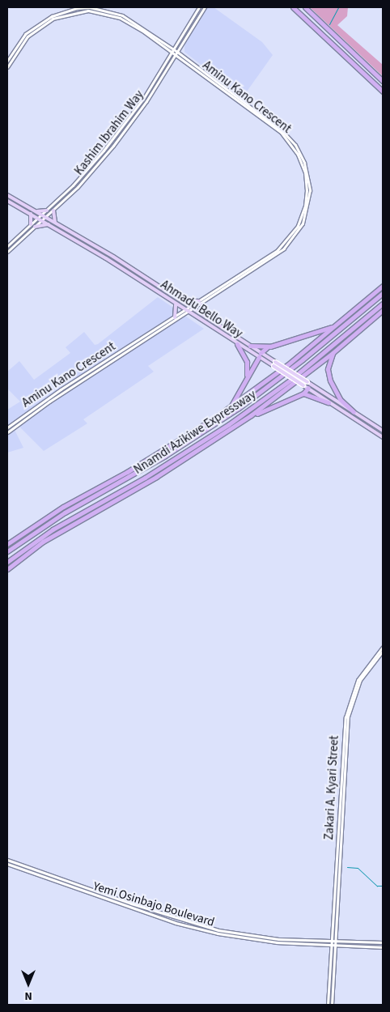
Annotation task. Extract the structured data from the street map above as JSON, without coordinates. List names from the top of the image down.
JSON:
{
  "streets": {
    "highway": ["Nnamdi Azikiwe Expressway"],
    "main road": [
      "Aminu Kano Crescent",
      "Kashim Ibrahim Way",
      "Ahmadu Bello Way",
      "Zakari A. Kyari Street",
      "Yemi Osinbajo Boulevard"
    ]
  },
  "crossings": [
    ["Aminu Kano Crescent", "Kashim Ibrahim Way"],
    ["Aminu Kano Crescent", "Ahmadu Bello Way"],
    ["Kashim Ibrahim Way", "Ahmadu Bello Way"],
    ["Zakari A. Kyari Street", "Yemi Osinbajo Boulevard"]
  ],
  "north": "bottom"
}
